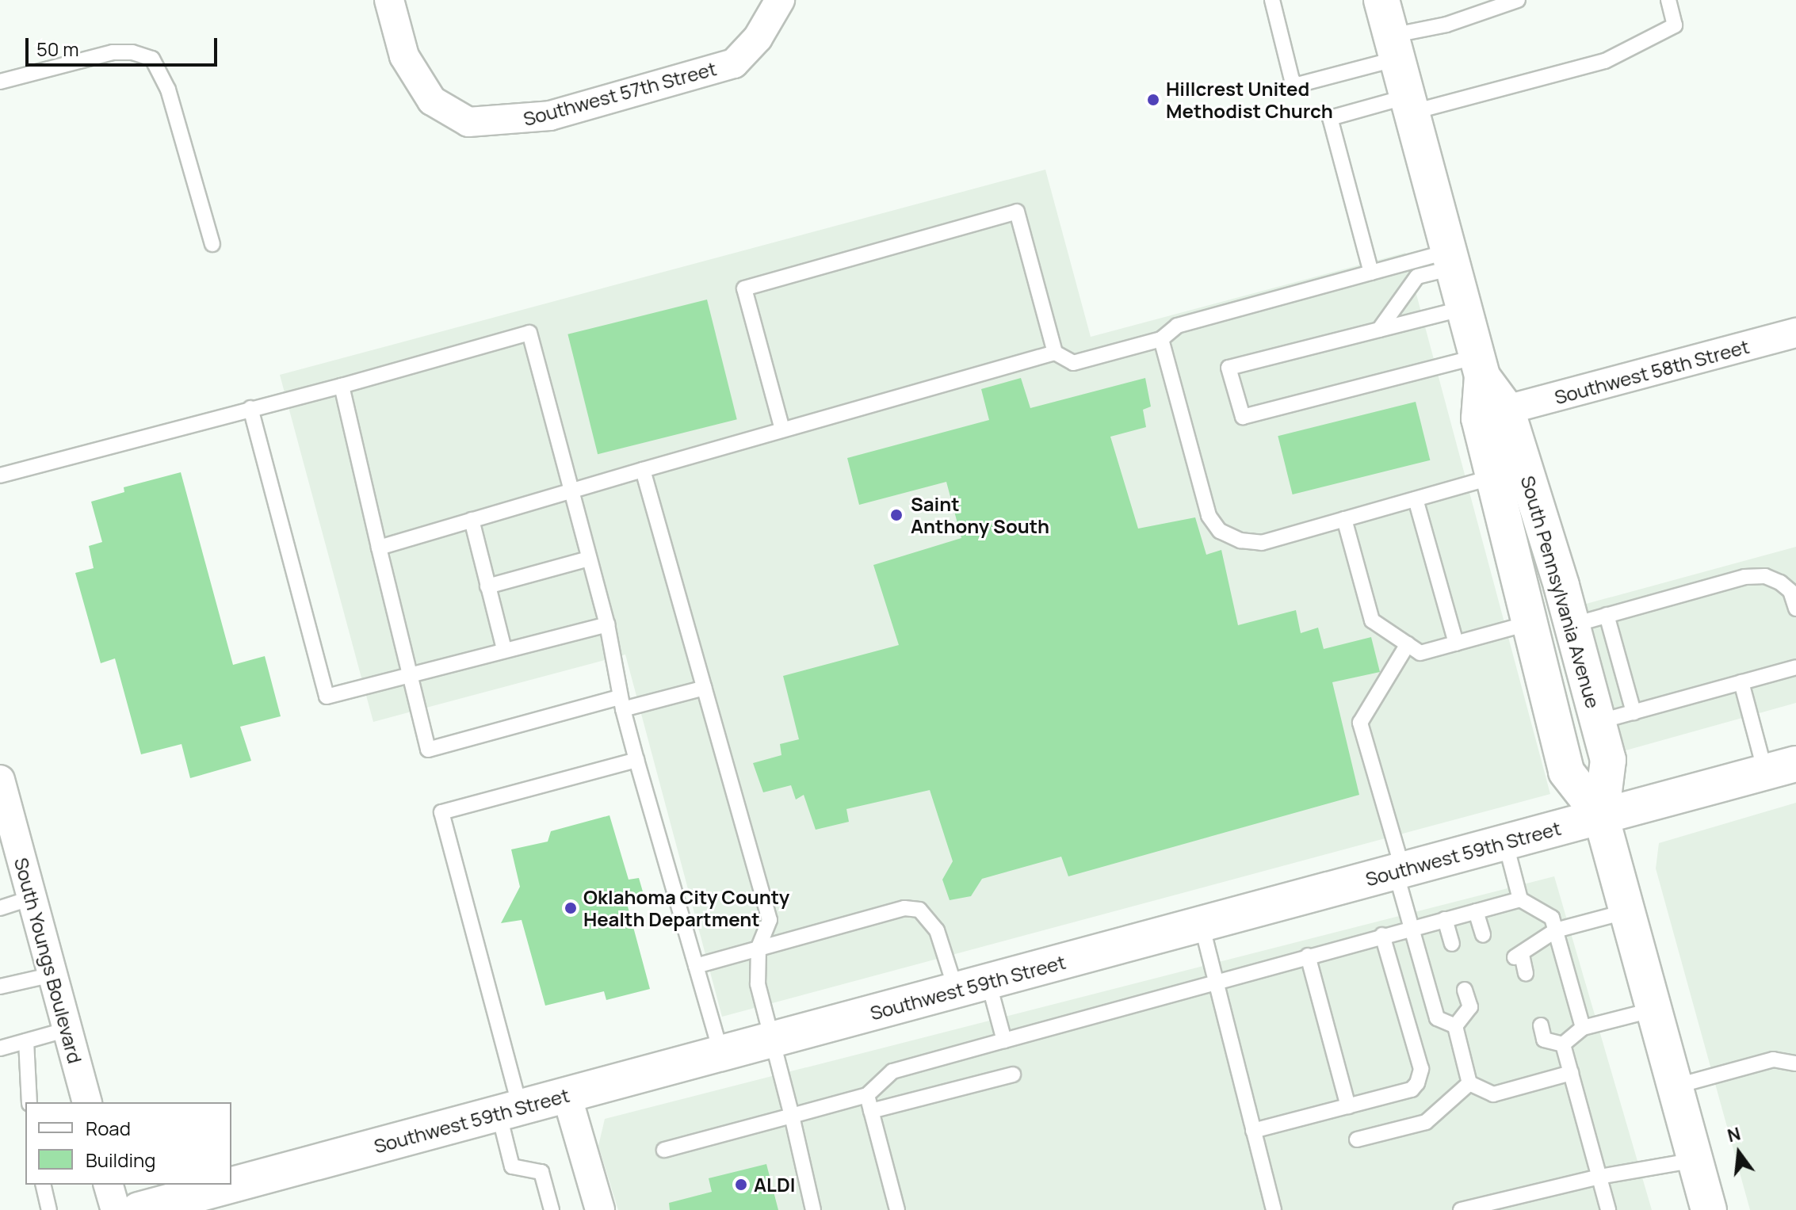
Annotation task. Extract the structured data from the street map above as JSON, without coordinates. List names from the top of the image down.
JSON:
{
  "streets": {
    "main road": ["South Pennsylvania Avenue", "Southwest 59th Street"],
    "street": ["Southwest 57th Street", "Southwest 58th Street", "South Youngs Boulevard"]
  },
  "crossings": [
    ["Southwest 58th Street", "South Pennsylvania Avenue"],
    ["South Pennsylvania Avenue", "Southwest 59th Street"]
  ],
  "places": [
    "Hillcrest United Methodist Church",
    "Saint Anthony South",
    "Oklahoma City County Health Department",
    "ALDI"
  ],
  "legend": ["Road", "Building"],
  "scale_bar": "50 m",
  "north": "top"
}
